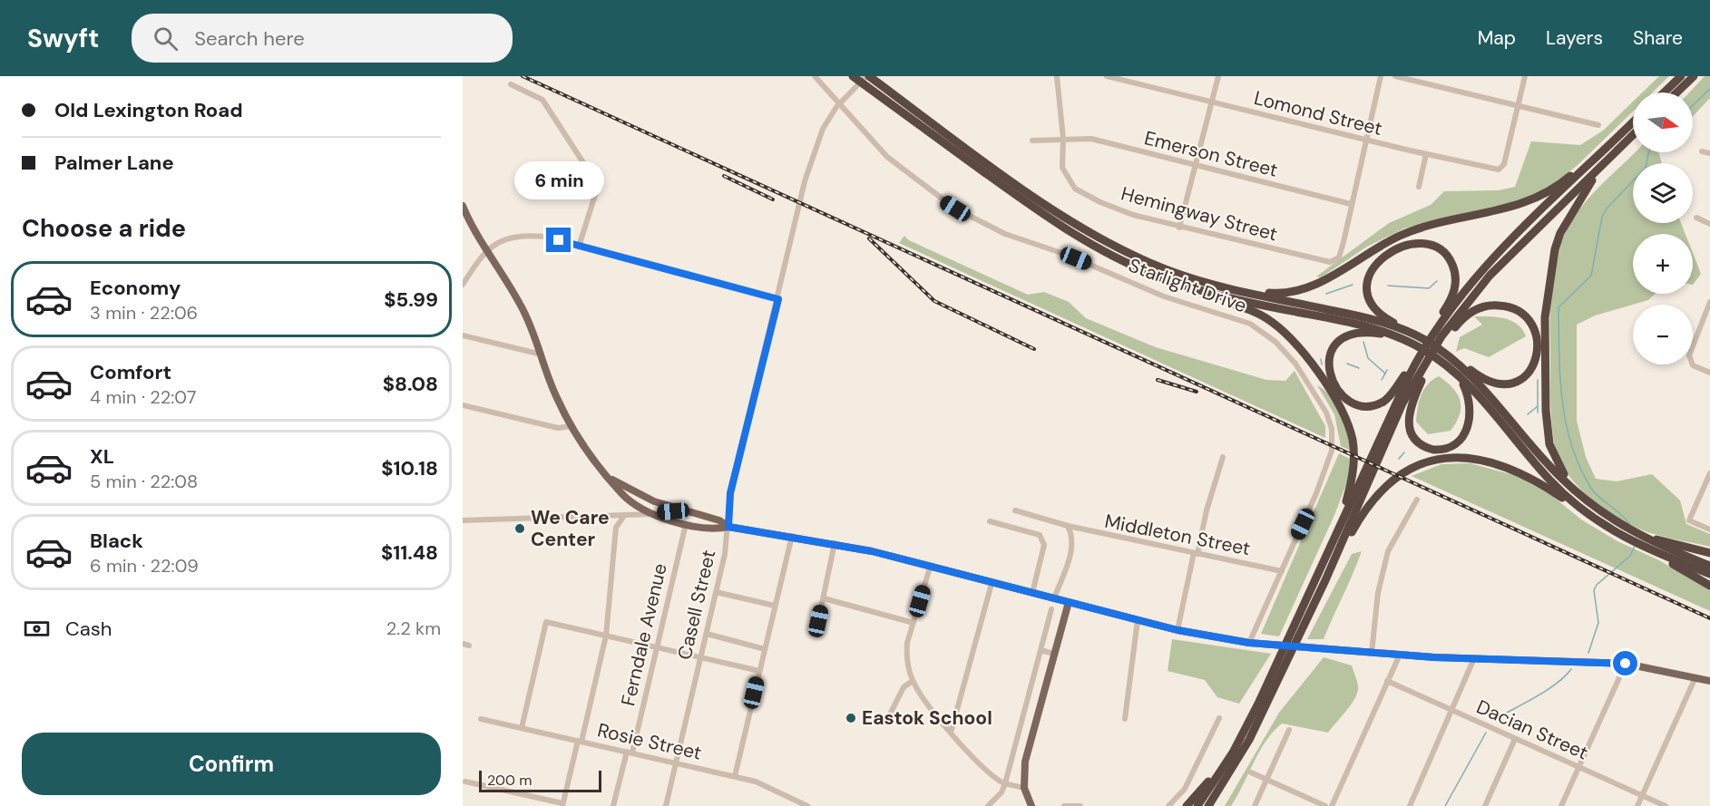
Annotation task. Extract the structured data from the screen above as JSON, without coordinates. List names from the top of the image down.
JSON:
{
  "streets": {
    "street": [
      "Lomond Street",
      "Emerson Street",
      "Hemingway Street",
      "Starlight Drive",
      "Middleton Street",
      "Casell Street",
      "Ferndale Avenue",
      "Dacian Street",
      "Rosie Street"
    ]
  },
  "crossings": [
    ["Emerson Street", "Hemingway Street"],
    ["Starlight Drive", "Middleton Street"],
    ["Starlight Drive", "Casell Street"],
    ["Casell Street", "Rosie Street"],
    ["Ferndale Avenue", "Rosie Street"]
  ],
  "places": ["We Care Center", "Eastok School"],
  "scale_bar": "200 m",
  "north": "right",
  "page": {
    "header": "Swyft",
    "search": "Search here",
    "nav": ["Map", "Layers", "Share"],
    "banner": ["Old Lexington Road", "Palmer Lane"],
    "map_buttons": ["+", "−"],
    "bubble": "6 min",
    "heading": "Choose a ride",
    "list": [
      {
        "name": "Economy",
        "note": "3 min · 22:06",
        "value": "$5.99"
      },
      {
        "name": "Comfort",
        "note": "4 min · 22:07",
        "value": "$8.08"
      },
      {
        "name": "XL",
        "note": "5 min · 22:08",
        "value": "$10.18"
      },
      {
        "name": "Black",
        "note": "6 min · 22:09",
        "value": "$11.48"
      }
    ],
    "pay": ["Cash", "2.2 km"],
    "buttons": "Confirm",
    "scale": "200 m"
  }
}
